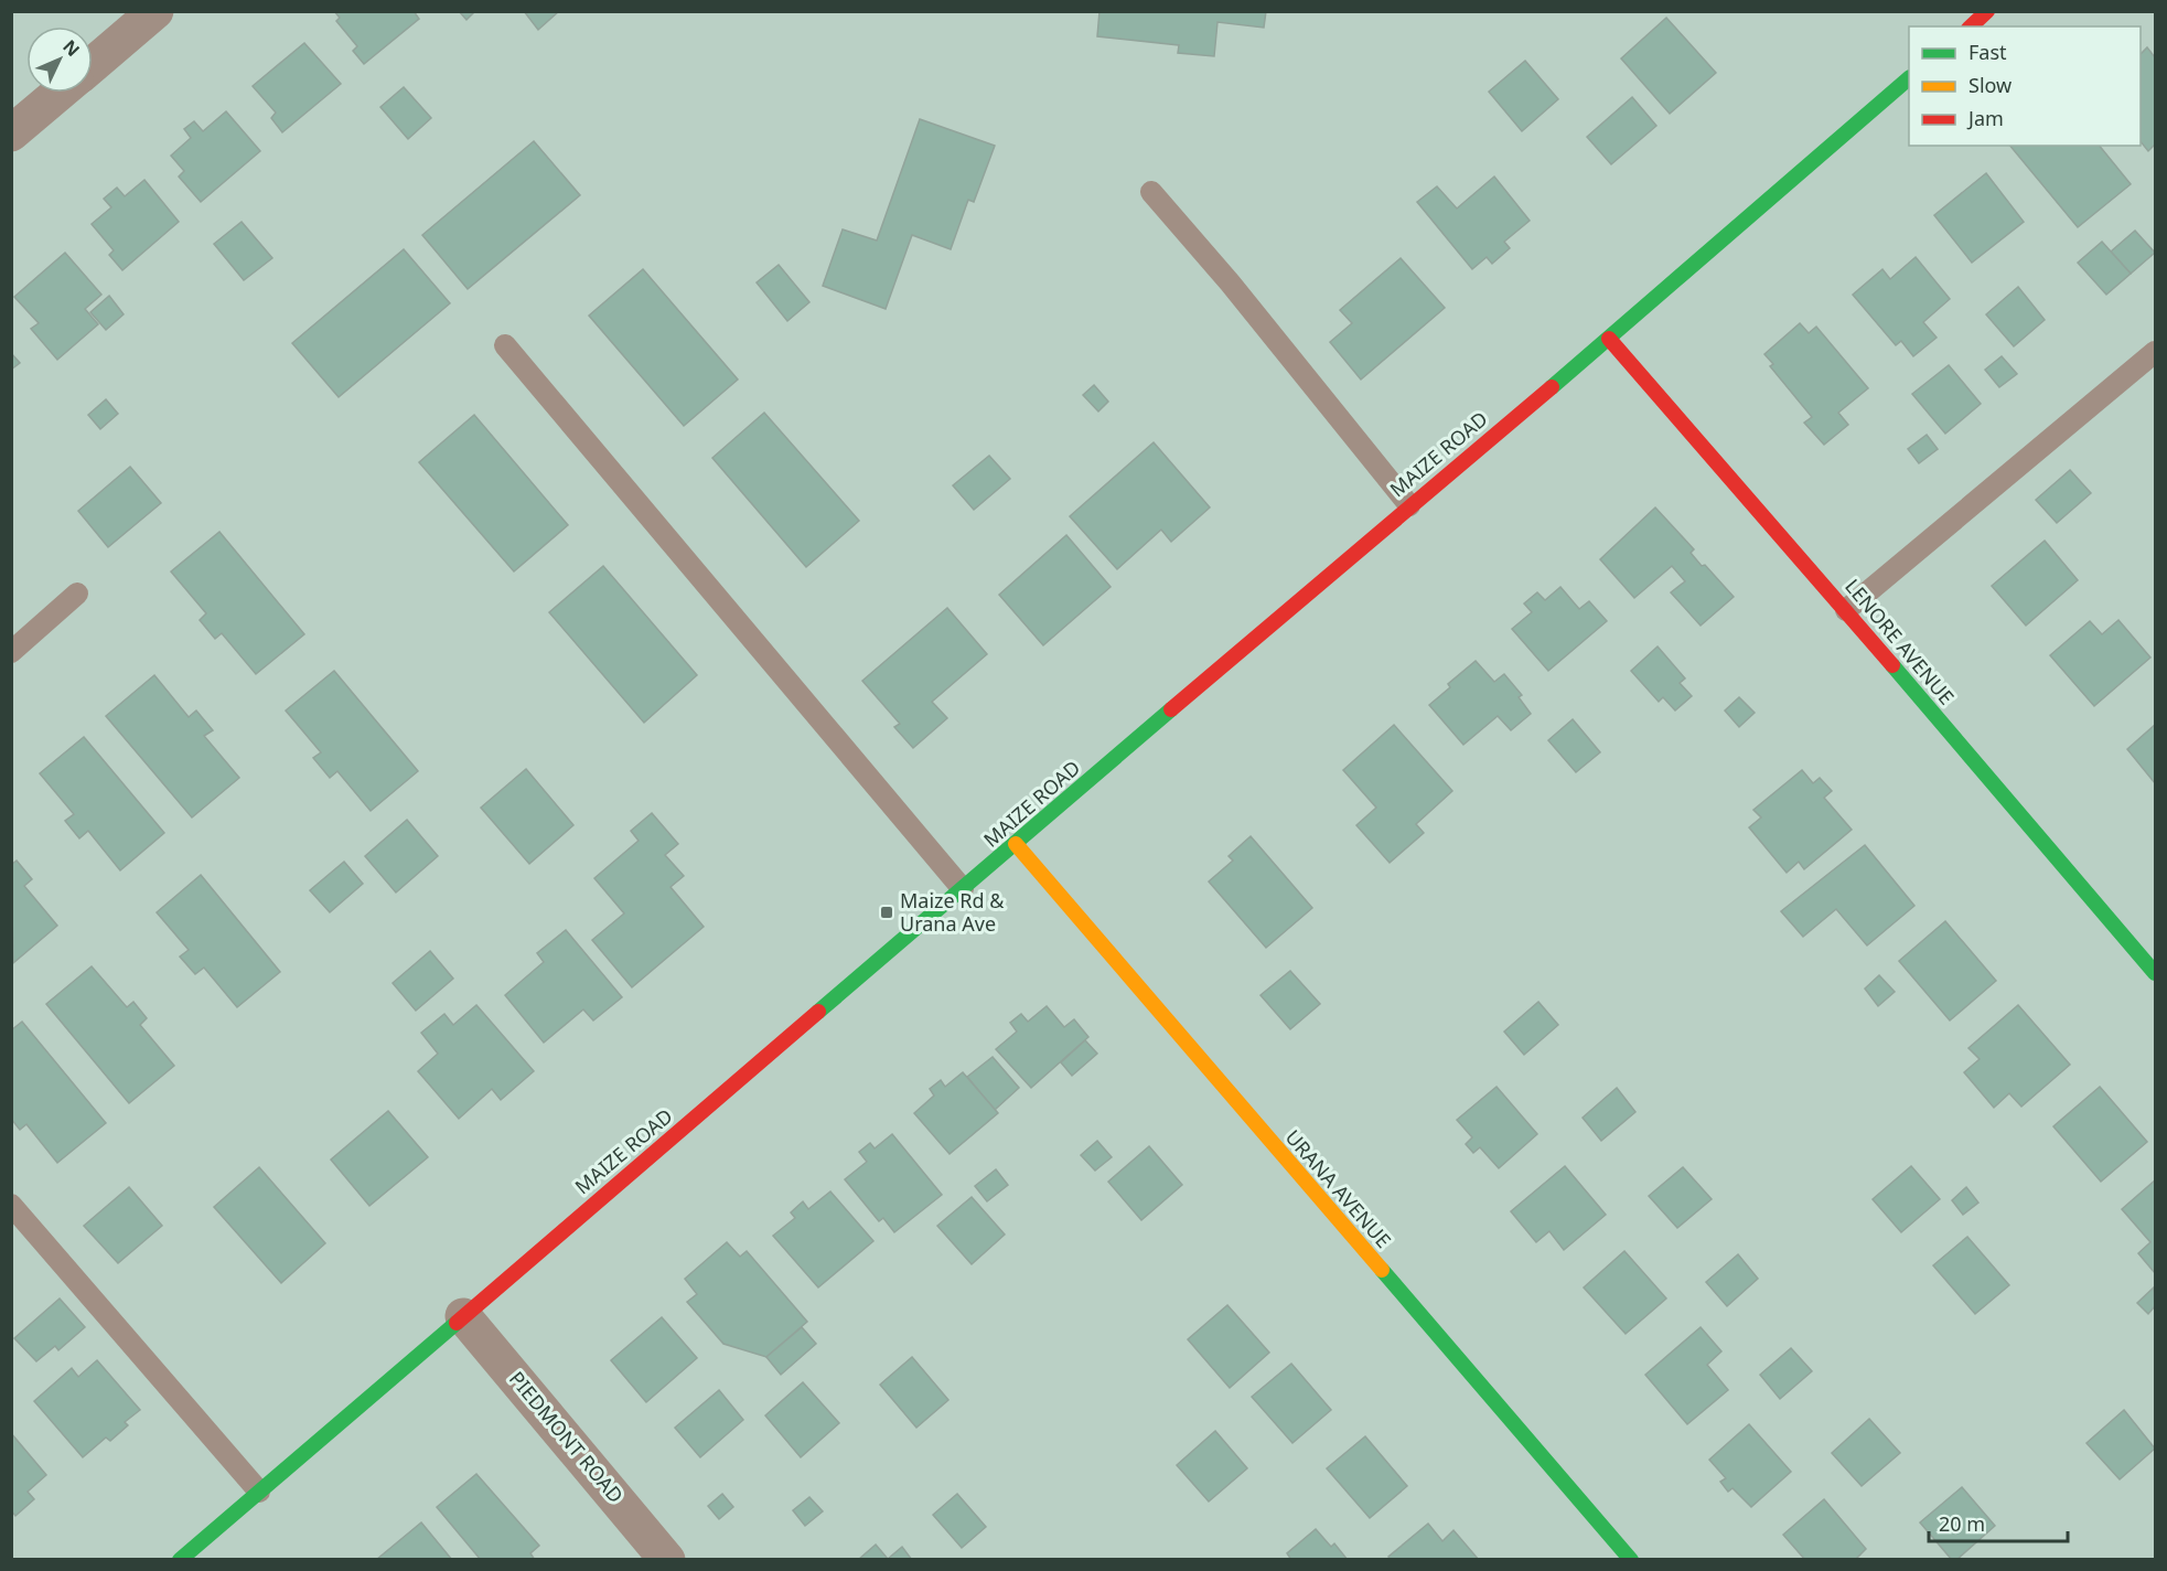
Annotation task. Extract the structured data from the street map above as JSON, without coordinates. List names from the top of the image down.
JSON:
{
  "streets": {
    "street": [
      "MAIZE ROAD",
      "LENORE AVENUE",
      "URANA AVENUE",
      "PIEDMONT ROAD"
    ]
  },
  "crossings": [
    ["MAIZE ROAD", "LENORE AVENUE"],
    ["MAIZE ROAD", "URANA AVENUE"],
    ["MAIZE ROAD", "PIEDMONT ROAD"]
  ],
  "places": {
    "transit": ["Maize Rd & Urana Ave"]
  },
  "legend": ["Fast", "Slow", "Jam"],
  "scale_bar": "20 m",
  "north": "top right"
}
